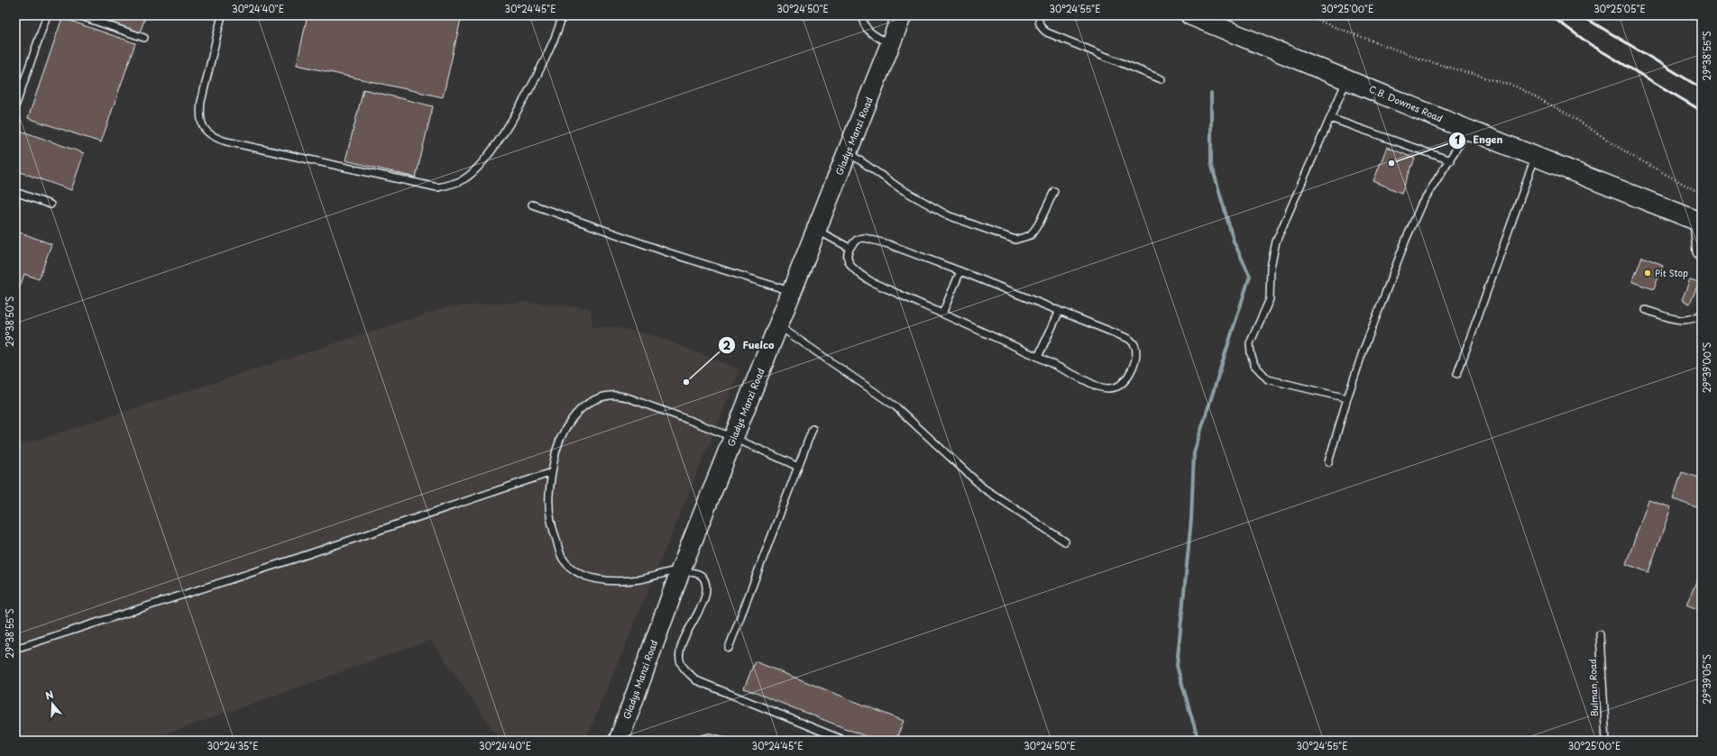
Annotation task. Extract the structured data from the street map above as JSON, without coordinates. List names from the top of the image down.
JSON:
{
  "streets": {
    "main road": ["C.B. Downes Road", "Gladys Manzi Road"],
    "lane": ["Bulman Road"]
  },
  "places": ["Engen", "Pit Stop", "Fuelco"],
  "north": "top",
  "coordinates": [
    "30°24'40\"E",
    "30°24'45\"E",
    "30°24'50\"E",
    "30°24'55\"E",
    "30°25'00\"E",
    "30°25'05\"E",
    "29°38'55\"S",
    "29°38'50\"S",
    "29°39'00\"S",
    "29°39'05\"S",
    "30°24'35\"E"
  ]
}
